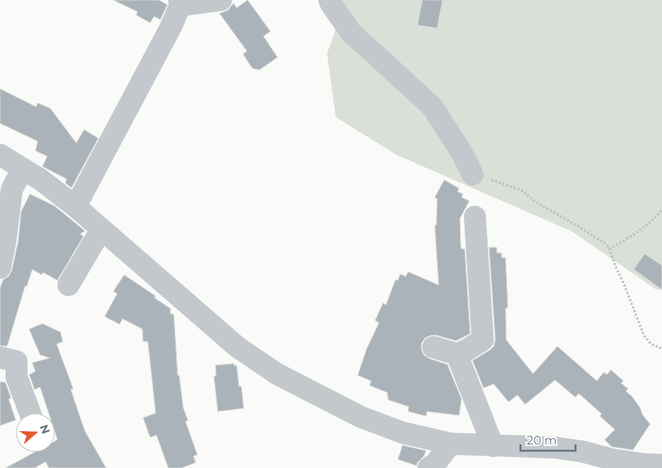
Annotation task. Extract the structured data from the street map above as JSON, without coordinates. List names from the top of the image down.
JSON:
{
  "scale_bar": "20 m",
  "north": "right"
}
